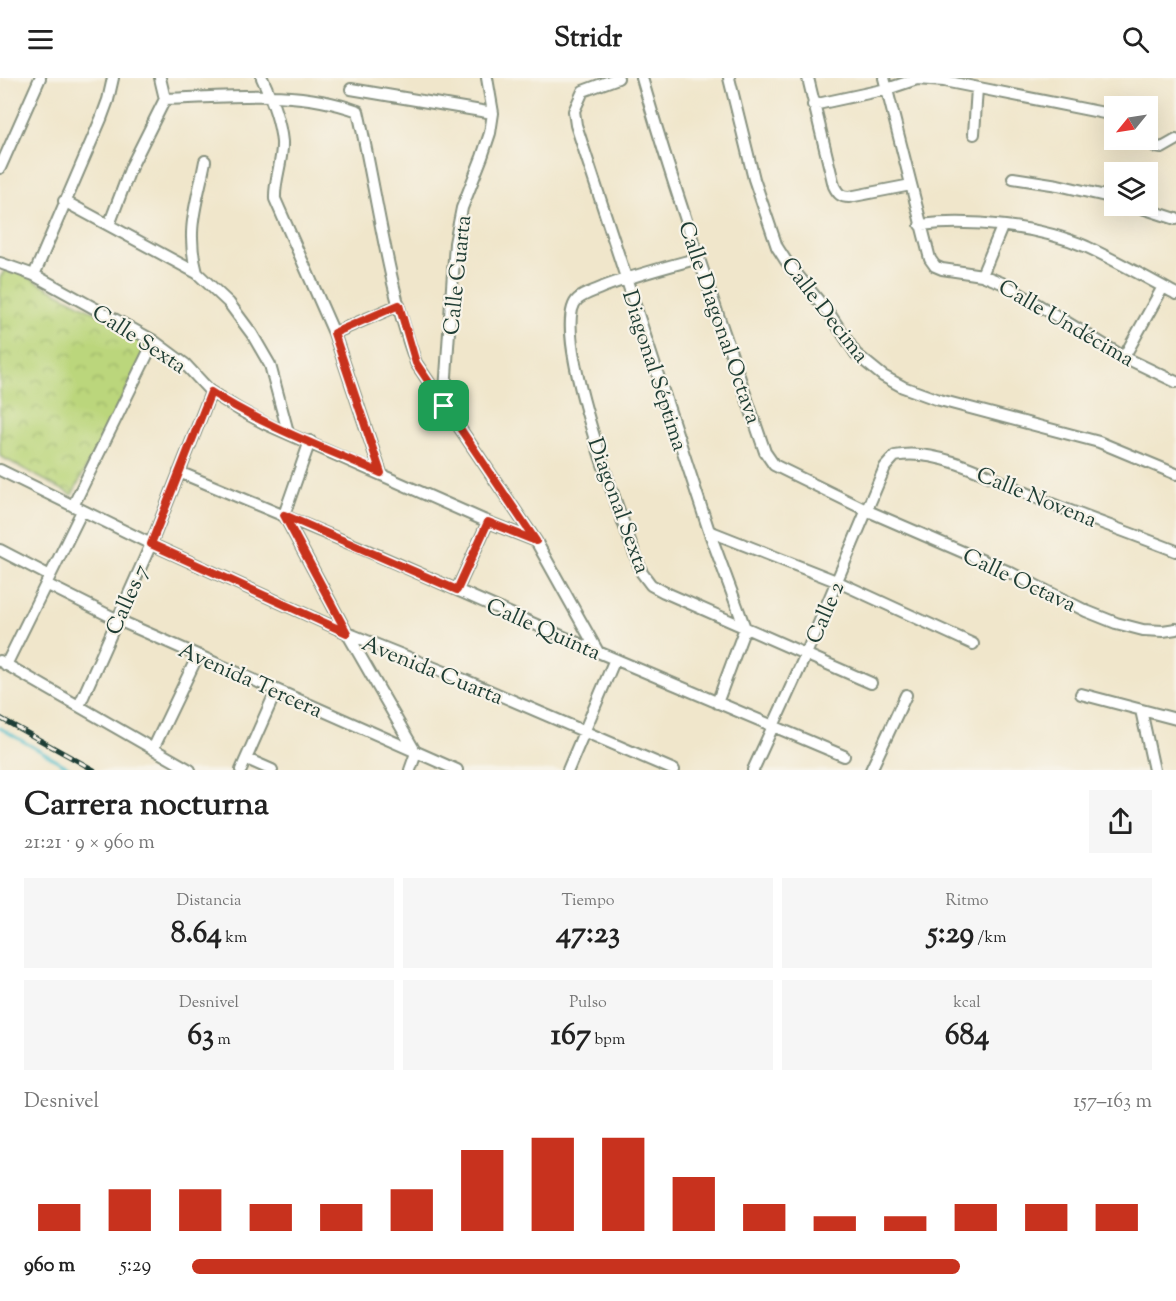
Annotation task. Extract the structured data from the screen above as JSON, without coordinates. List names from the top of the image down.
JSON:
{
  "streets": {
    "street": [
      "Calle Cuarta",
      "Calle Decima",
      "Calle Diagonal Octava",
      "Calle Undécima",
      "Calle Sexta",
      "Diagonal Séptima",
      "Calle Novena",
      "Diagonal Sexta",
      "Calle Octava",
      "Calles 7",
      "Calle 2",
      "Calle Quinta",
      "Avenida Cuarta",
      "Avenida Tercera"
    ]
  },
  "crossings": [
    ["Calle Diagonal Octava", "Calle Octava"],
    ["Calle Diagonal Octava", "Calle 2"],
    ["Calle Sexta", "Calles 7"],
    ["Diagonal Séptima", "Diagonal Sexta"],
    ["Calle Novena", "Calle 2"],
    ["Diagonal Sexta", "Calle 2"],
    ["Calle Octava", "Calle 2"],
    ["Calles 7", "Calle Quinta"],
    ["Calles 7", "Avenida Cuarta"],
    ["Calles 7", "Avenida Tercera"],
    ["Calle 2", "Calle Quinta"]
  ],
  "north": "bottom left",
  "page": {
    "header": "Stridr",
    "heading": ["Carrera nocturna", "21:21 · 9 × 960 m"],
    "stats": [
      ["Distancia", "8.64 km"],
      ["Tiempo", "47:23"],
      ["Ritmo", "5:29 /km"],
      ["Desnivel", "63 m"],
      ["Pulso", "167 bpm"],
      ["kcal", "684"]
    ],
    "chart": ["Desnivel", "157–163 m"],
    "list": [
      {
        "name": "960 m",
        "note": "5:29"
      }
    ]
  }
}
